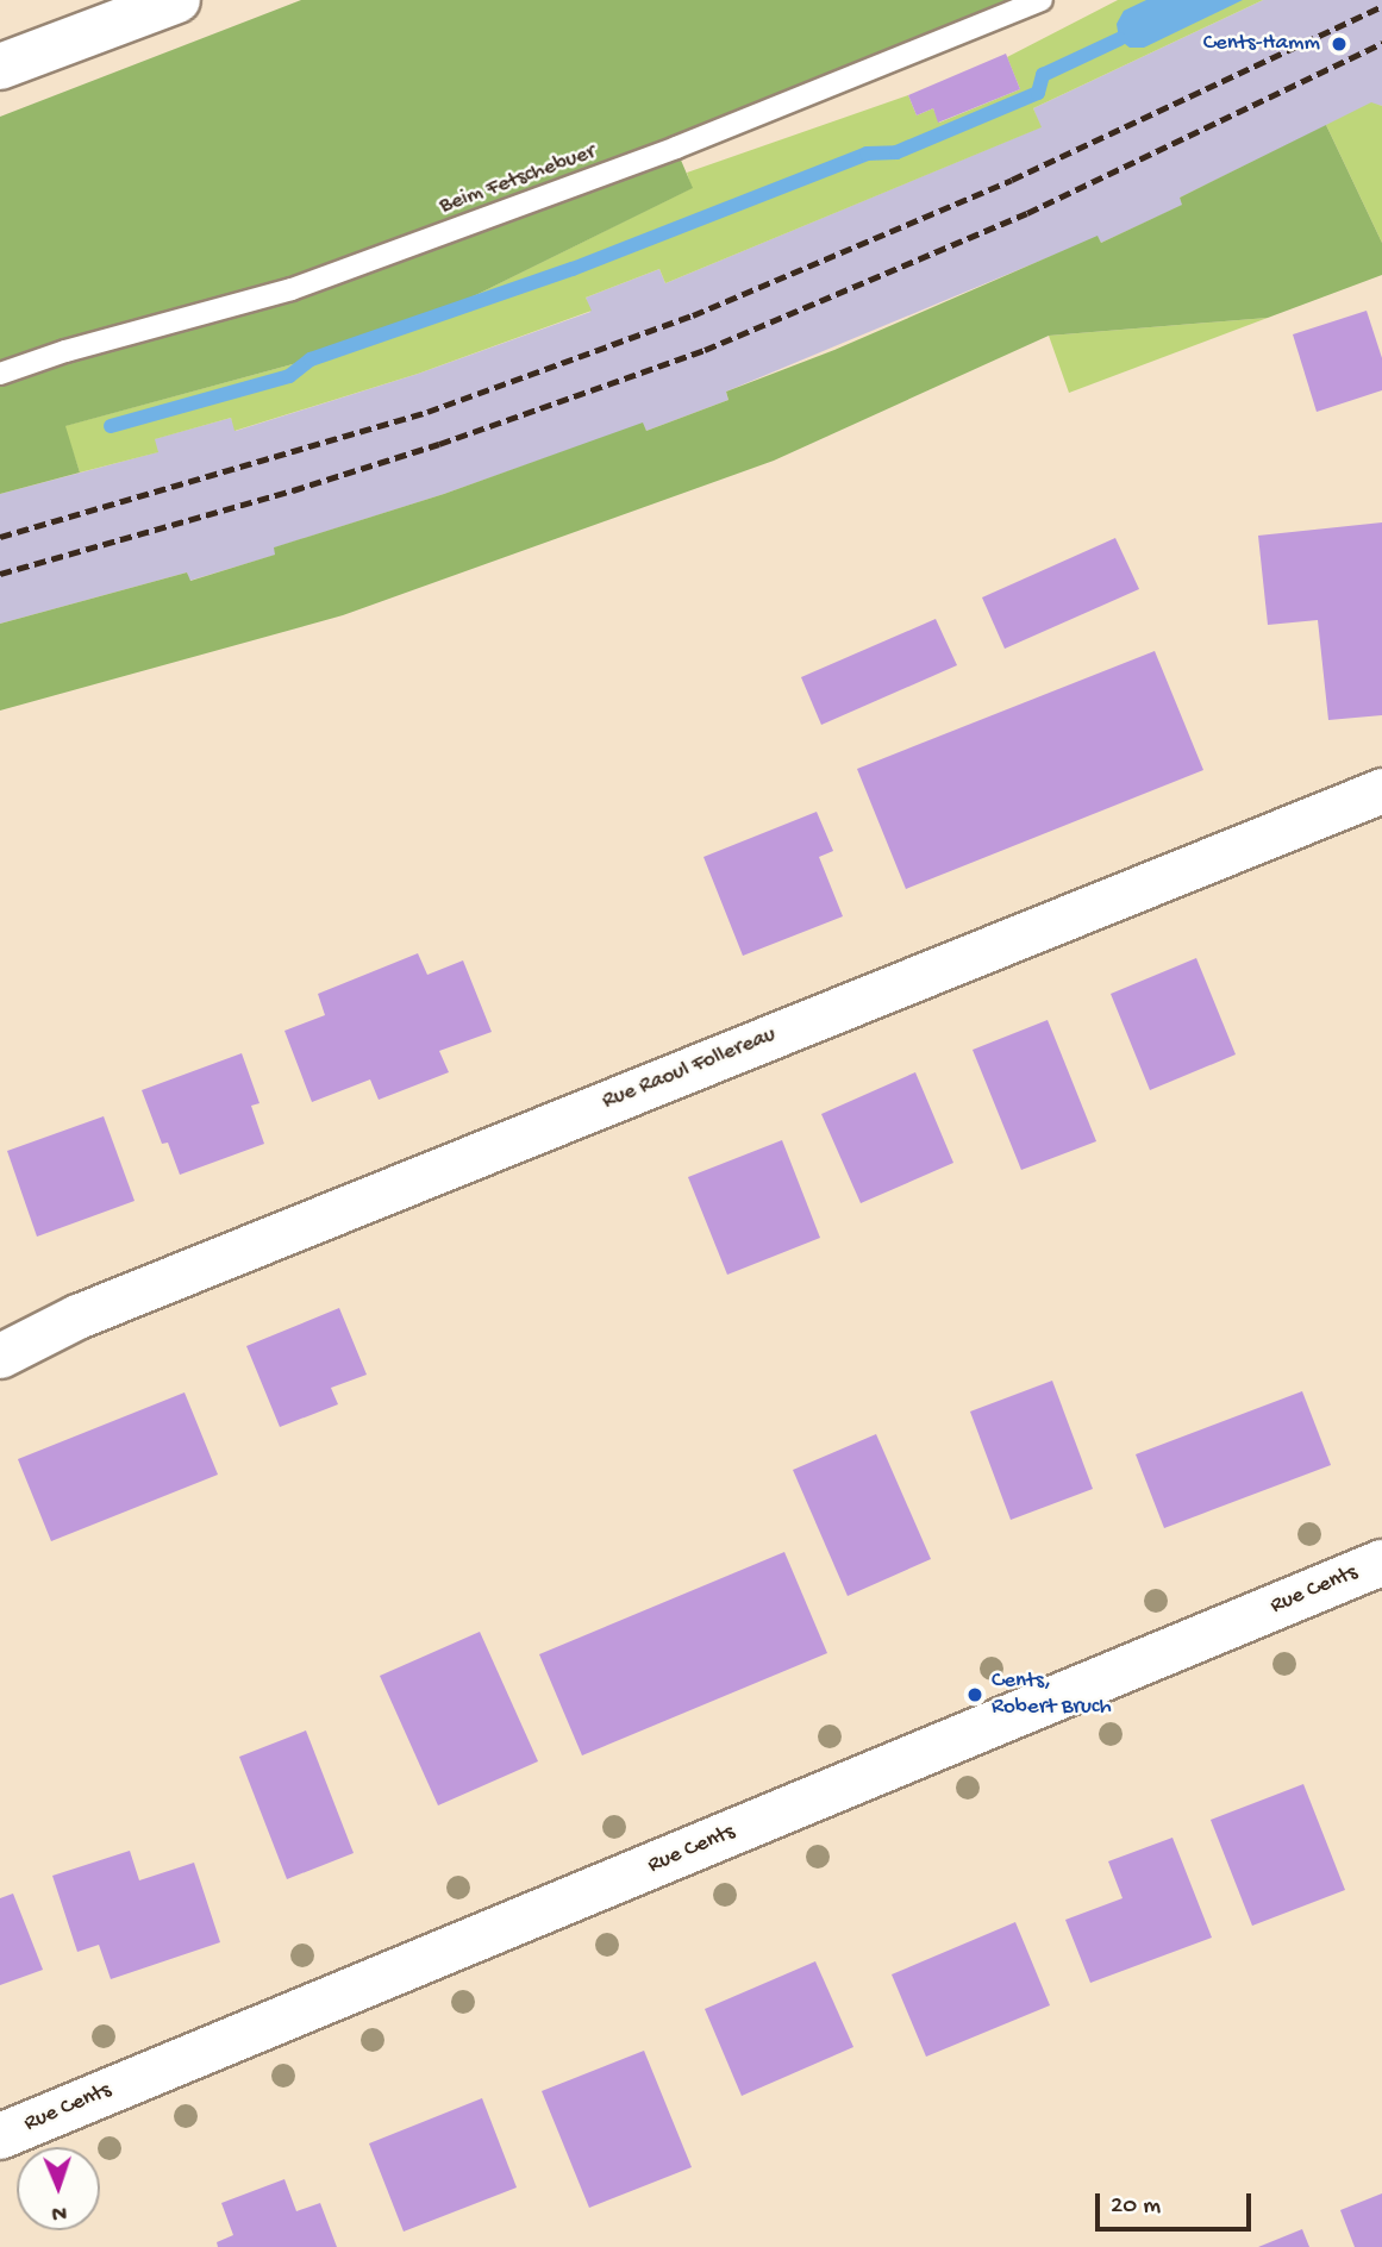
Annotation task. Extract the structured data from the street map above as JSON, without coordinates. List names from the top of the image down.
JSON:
{
  "streets": {
    "main road": ["Rue Cents"],
    "street": ["Rue Raoul Follereau"],
    "lane": ["Beim Fetschebuer"]
  },
  "places": ["Cents-Hamm", "Cents, Robert Bruch"],
  "scale_bar": "20 m",
  "north": "bottom"
}
